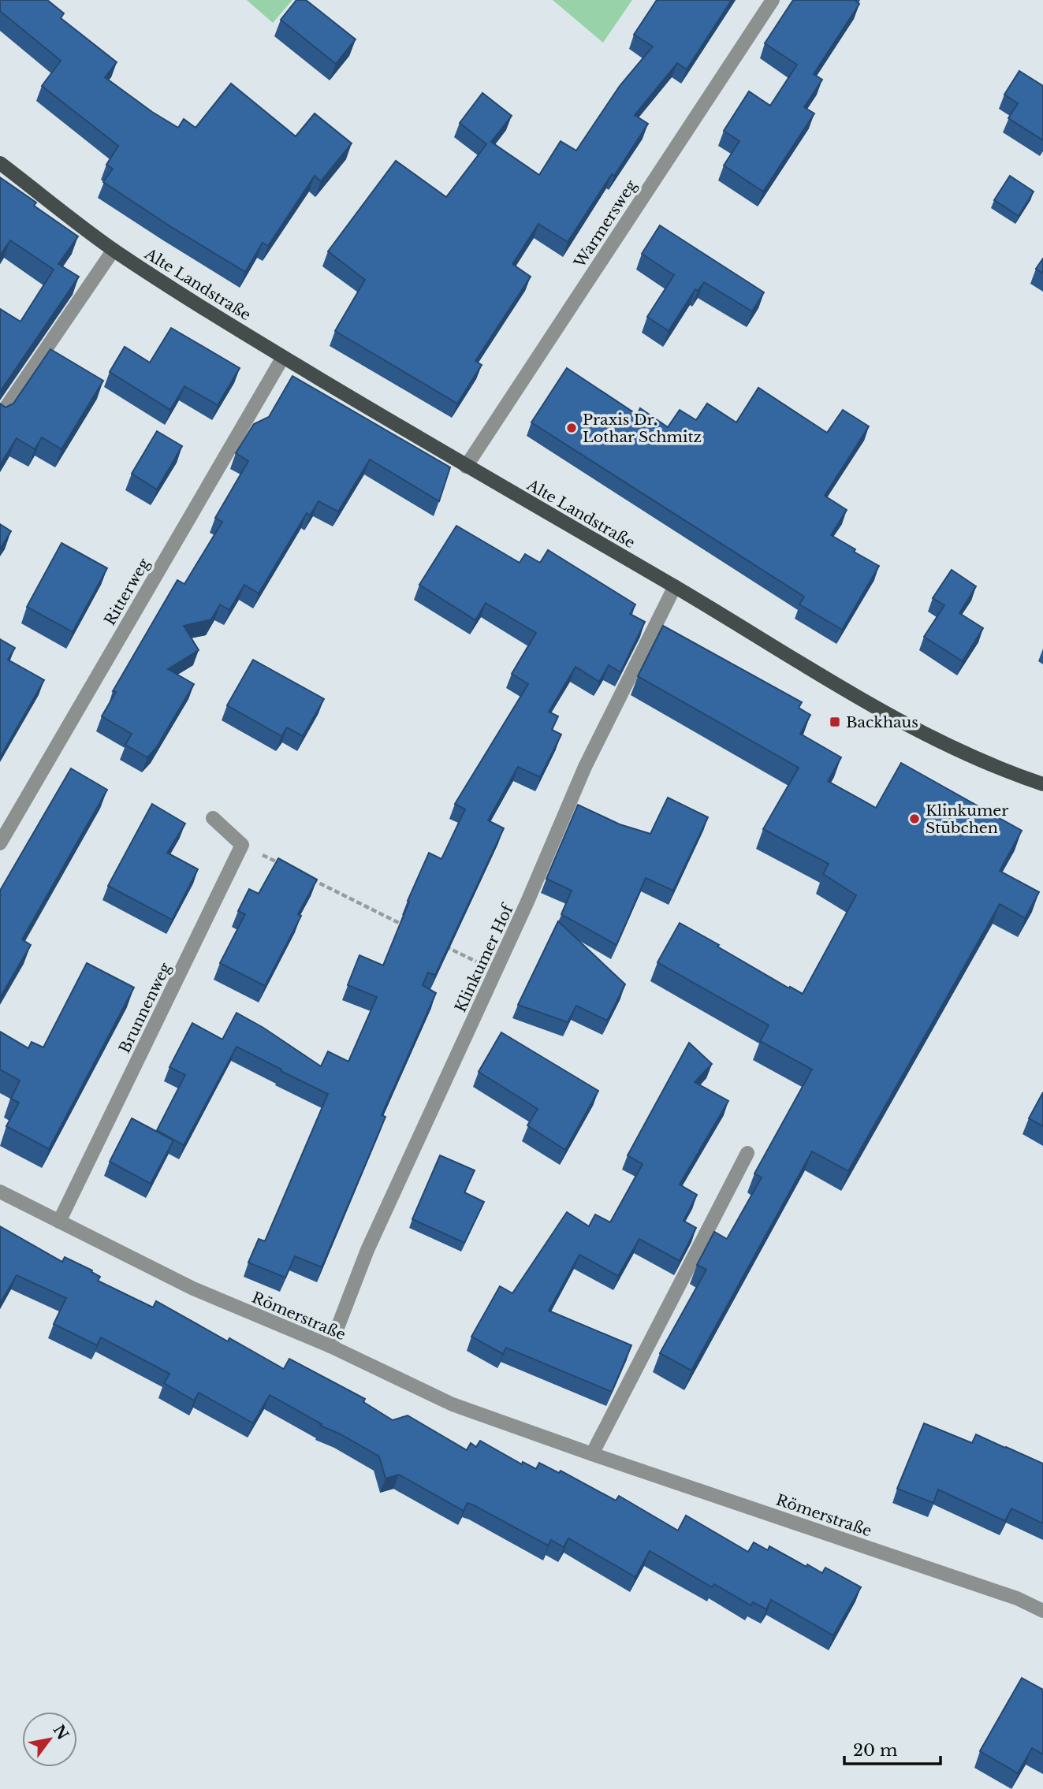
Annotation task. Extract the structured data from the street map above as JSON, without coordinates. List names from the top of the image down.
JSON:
{
  "streets": {
    "main road": ["Alte Landstraße"],
    "street": [
      "Warmersweg",
      "Ritterweg",
      "Klinkumer Hof",
      "Brunnenweg",
      "Römerstraße"
    ]
  },
  "crossings": [
    ["Warmersweg", "Alte Landstraße"],
    ["Alte Landstraße", "Ritterweg"],
    ["Alte Landstraße", "Klinkumer Hof"],
    ["Klinkumer Hof", "Römerstraße"],
    ["Brunnenweg", "Römerstraße"]
  ],
  "places": {
    "other": ["Praxis Dr. Lothar Schmitz", "Klinkumer Stübchen"],
    "transit": ["Backhaus"]
  },
  "scale_bar": "20 m",
  "north": "top right"
}
